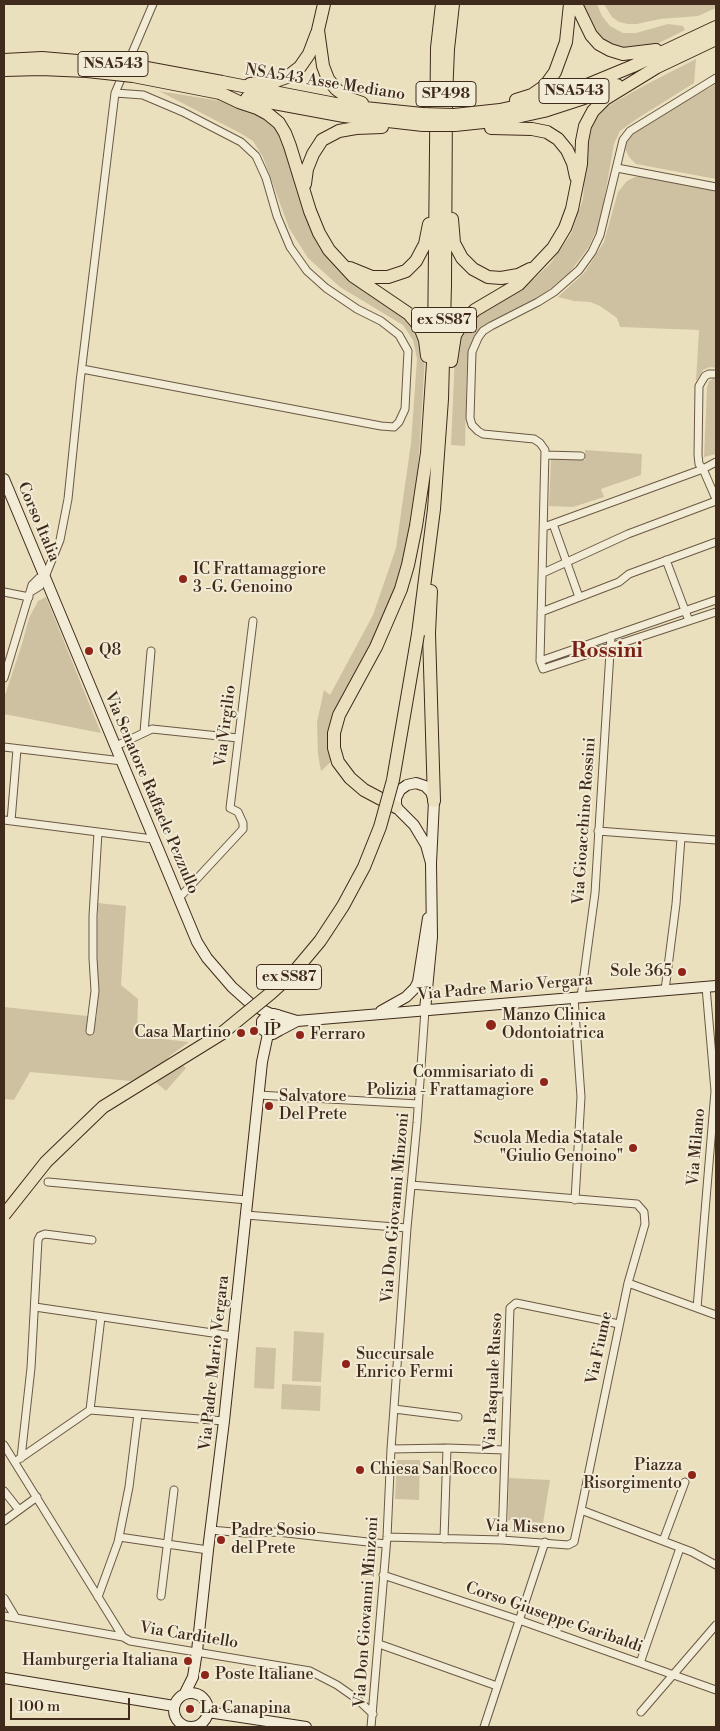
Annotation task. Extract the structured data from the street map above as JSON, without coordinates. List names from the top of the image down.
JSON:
{
  "streets": {
    "highway": [
      "NSA543",
      "NSA543 Asse Mediano",
      "SP498",
      "ex SS87"
    ],
    "street": [
      "Corso Italia",
      "Via Virgilio",
      "Via Senatore Raffaele Pezzullo",
      "Via Gioacchino Rossini",
      "Via Padre Mario Vergara",
      "Via Milano",
      "Via Don Giovanni Minzoni",
      "Via Fiume",
      "Via Pasquale Russo",
      "Via Miseno",
      "Corso Giuseppe Garibaldi",
      "Via Carditello"
    ]
  },
  "crossings": [
    ["SP498", "ex SS87"],
    ["Corso Italia", "Via Senatore Raffaele Pezzullo"],
    ["Via Virgilio", "Via Senatore Raffaele Pezzullo"],
    ["Via Senatore Raffaele Pezzullo", "Via Padre Mario Vergara"],
    ["Via Gioacchino Rossini", "Via Padre Mario Vergara"],
    ["Via Gioacchino Rossini", "Via Fiume"],
    ["Via Padre Mario Vergara", "Via Milano"],
    ["Via Padre Mario Vergara", "Via Don Giovanni Minzoni"],
    ["Via Padre Mario Vergara", "Via Miseno"],
    ["Via Padre Mario Vergara", "Via Carditello"],
    ["Via Don Giovanni Minzoni", "Via Miseno"],
    ["Via Don Giovanni Minzoni", "Corso Giuseppe Garibaldi"],
    ["Via Don Giovanni Minzoni", "Via Carditello"],
    ["Via Fiume", "Via Pasquale Russo"],
    ["Via Fiume", "Via Miseno"],
    ["Via Pasquale Russo", "Via Miseno"]
  ],
  "districts": ["Rossini"],
  "places": [
    "IC Frattamaggiore 3 -G. Genoino",
    "Q8",
    "Sole 365",
    "Manzo Clinica Odontoiatrica",
    "IP",
    "Casa Martino",
    "Ferraro",
    "Commisariato di Polizia - Frattamagiore",
    "Salvatore Del Prete",
    "Scuola Media Statale \"Giulio Genoino\"",
    "Succursale Enrico Fermi",
    "Chiesa San Rocco",
    "Piazza Risorgimento",
    "Padre Sosio del Prete",
    "Hamburgeria Italiana",
    "Poste Italiane",
    "La Canapina"
  ],
  "scale_bar": "100 m"
}
